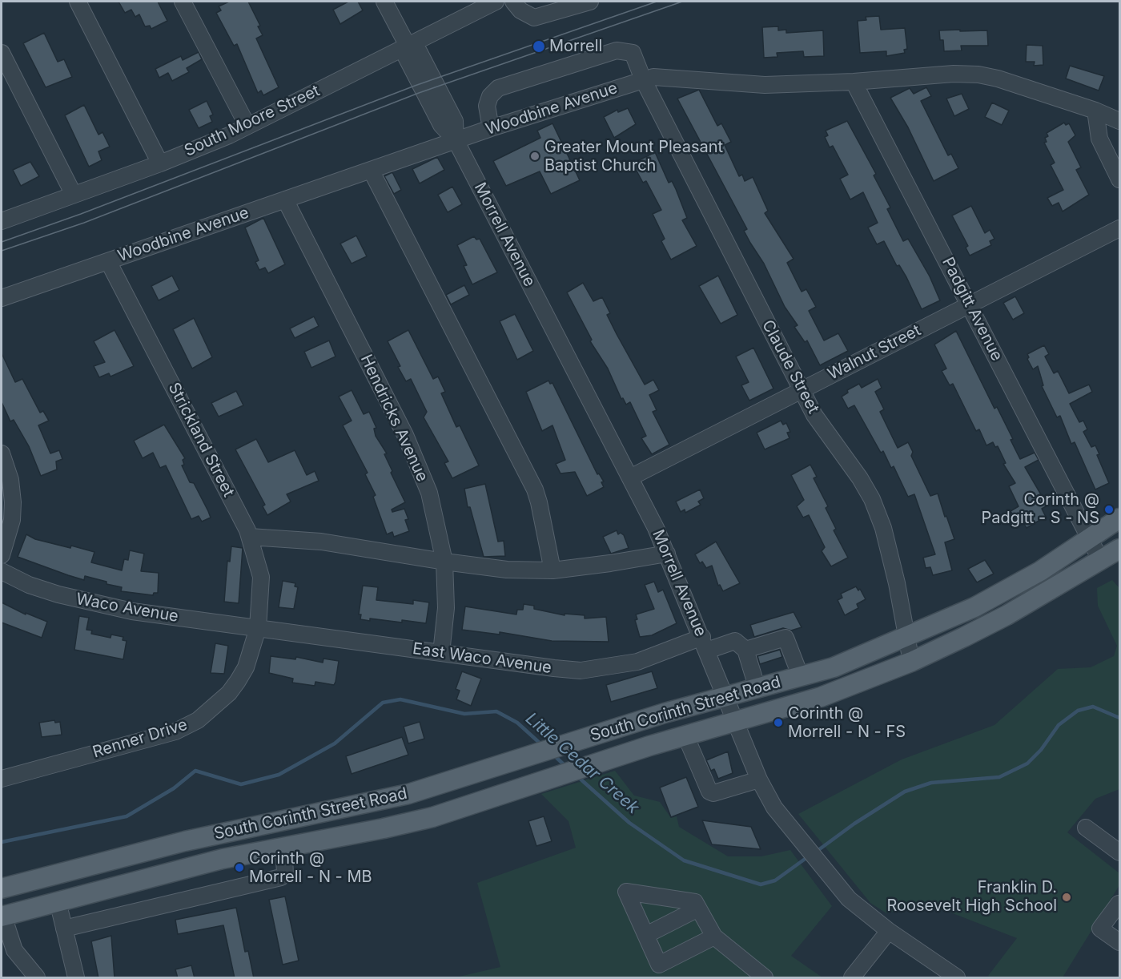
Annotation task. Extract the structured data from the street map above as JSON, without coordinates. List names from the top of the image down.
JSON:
{
  "streets": {
    "main road": ["South Corinth Street Road"],
    "street": [
      "Woodbine Avenue",
      "South Moore Street",
      "Morrell Avenue",
      "Padgitt Avenue",
      "Walnut Street",
      "Claude Street",
      "Hendricks Avenue",
      "Strickland Street",
      "Waco Avenue",
      "East Waco Avenue",
      "Renner Drive"
    ]
  },
  "crossings": [
    ["Woodbine Avenue", "Morrell Avenue"],
    ["Woodbine Avenue", "Padgitt Avenue"],
    ["Woodbine Avenue", "Claude Street"],
    ["Woodbine Avenue", "Hendricks Avenue"],
    ["Woodbine Avenue", "Strickland Street"],
    ["South Moore Street", "Morrell Avenue"],
    ["Morrell Avenue", "Walnut Street"],
    ["Morrell Avenue", "East Waco Avenue"],
    ["Morrell Avenue", "South Corinth Street Road"],
    ["Padgitt Avenue", "Walnut Street"],
    ["Padgitt Avenue", "South Corinth Street Road"],
    ["Walnut Street", "Claude Street"],
    ["Claude Street", "South Corinth Street Road"],
    ["Hendricks Avenue", "East Waco Avenue"],
    ["Strickland Street", "Waco Avenue"],
    ["Strickland Street", "East Waco Avenue"],
    ["Strickland Street", "Renner Drive"],
    ["Waco Avenue", "East Waco Avenue"],
    ["Waco Avenue", "Renner Drive"],
    ["East Waco Avenue", "Renner Drive"]
  ],
  "water": ["Little Cedar Creek"],
  "places": [
    "Morrell",
    "Greater Mount Pleasant Baptist Church",
    "Corinth @ Padgitt - S - NS",
    "Corinth @ Morrell - N - FS",
    "Corinth @ Morrell - N - MB",
    "Franklin D. Roosevelt High School"
  ]
}
